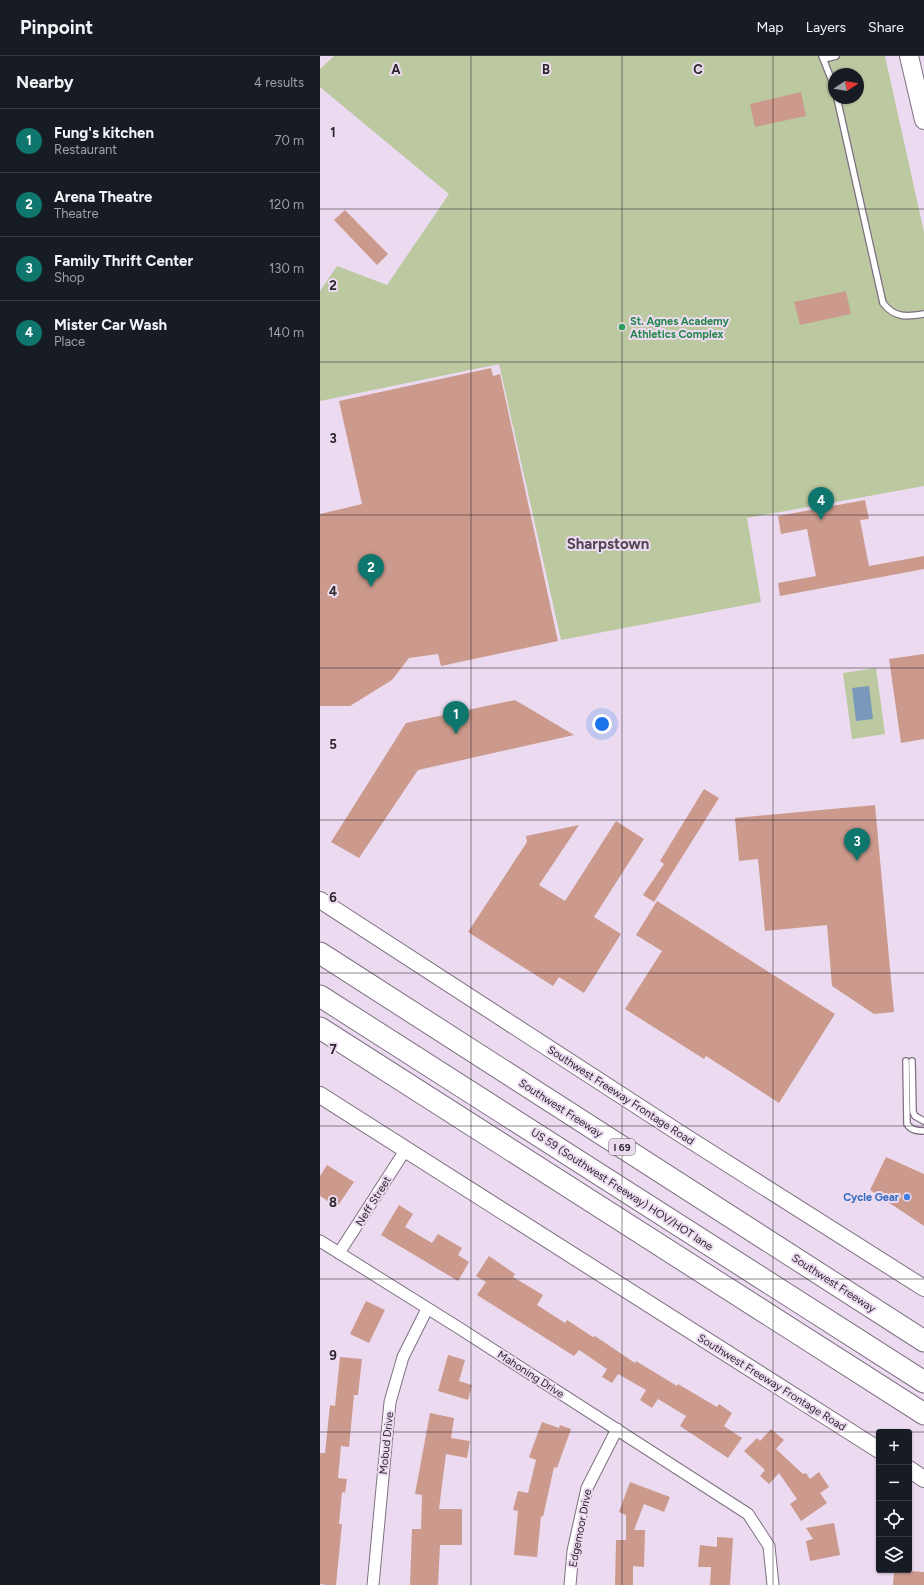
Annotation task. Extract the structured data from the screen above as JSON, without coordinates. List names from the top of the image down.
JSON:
{
  "streets": {
    "highway": ["Southwest Freeway", "I 69", "US 59 (Southwest Freeway) HOV/HOT lane"],
    "main road": ["Southwest Freeway Frontage Road"],
    "street": [
      "Neff Street",
      "Mahoning Drive",
      "Mobud Drive",
      "Edgemoor Drive"
    ]
  },
  "crossings": [
    ["Southwest Freeway Frontage Road", "Neff Street"],
    ["Neff Street", "Mahoning Drive"],
    ["Mahoning Drive", "Mobud Drive"],
    ["Mahoning Drive", "Edgemoor Drive"]
  ],
  "districts": ["Sharpstown"],
  "places": ["St. Agnes Academy Athletics Complex", "Cycle Gear"],
  "north": "right",
  "page": {
    "header": "Pinpoint",
    "nav": ["Map", "Layers", "Share"],
    "heading": ["Nearby", "4 results"],
    "list": [
      {
        "mark": "1",
        "name": "Fung's kitchen",
        "note": "Restaurant",
        "value": "70 m"
      },
      {
        "mark": "2",
        "name": "Arena Theatre",
        "note": "Theatre",
        "value": "120 m"
      },
      {
        "mark": "3",
        "name": "Family Thrift Center",
        "note": "Shop",
        "value": "130 m"
      },
      {
        "mark": "4",
        "name": "Mister Car Wash",
        "note": "Place",
        "value": "140 m"
      }
    ],
    "pins": [
      "4",
      "2",
      "1",
      "3"
    ],
    "map_buttons": ["+", "−"]
  },
  "grid": {
    "columns": ["A", "B", "C"],
    "rows": [
      "1",
      "2",
      "3",
      "4",
      "5",
      "6",
      "7",
      "8",
      "9"
    ]
  }
}
